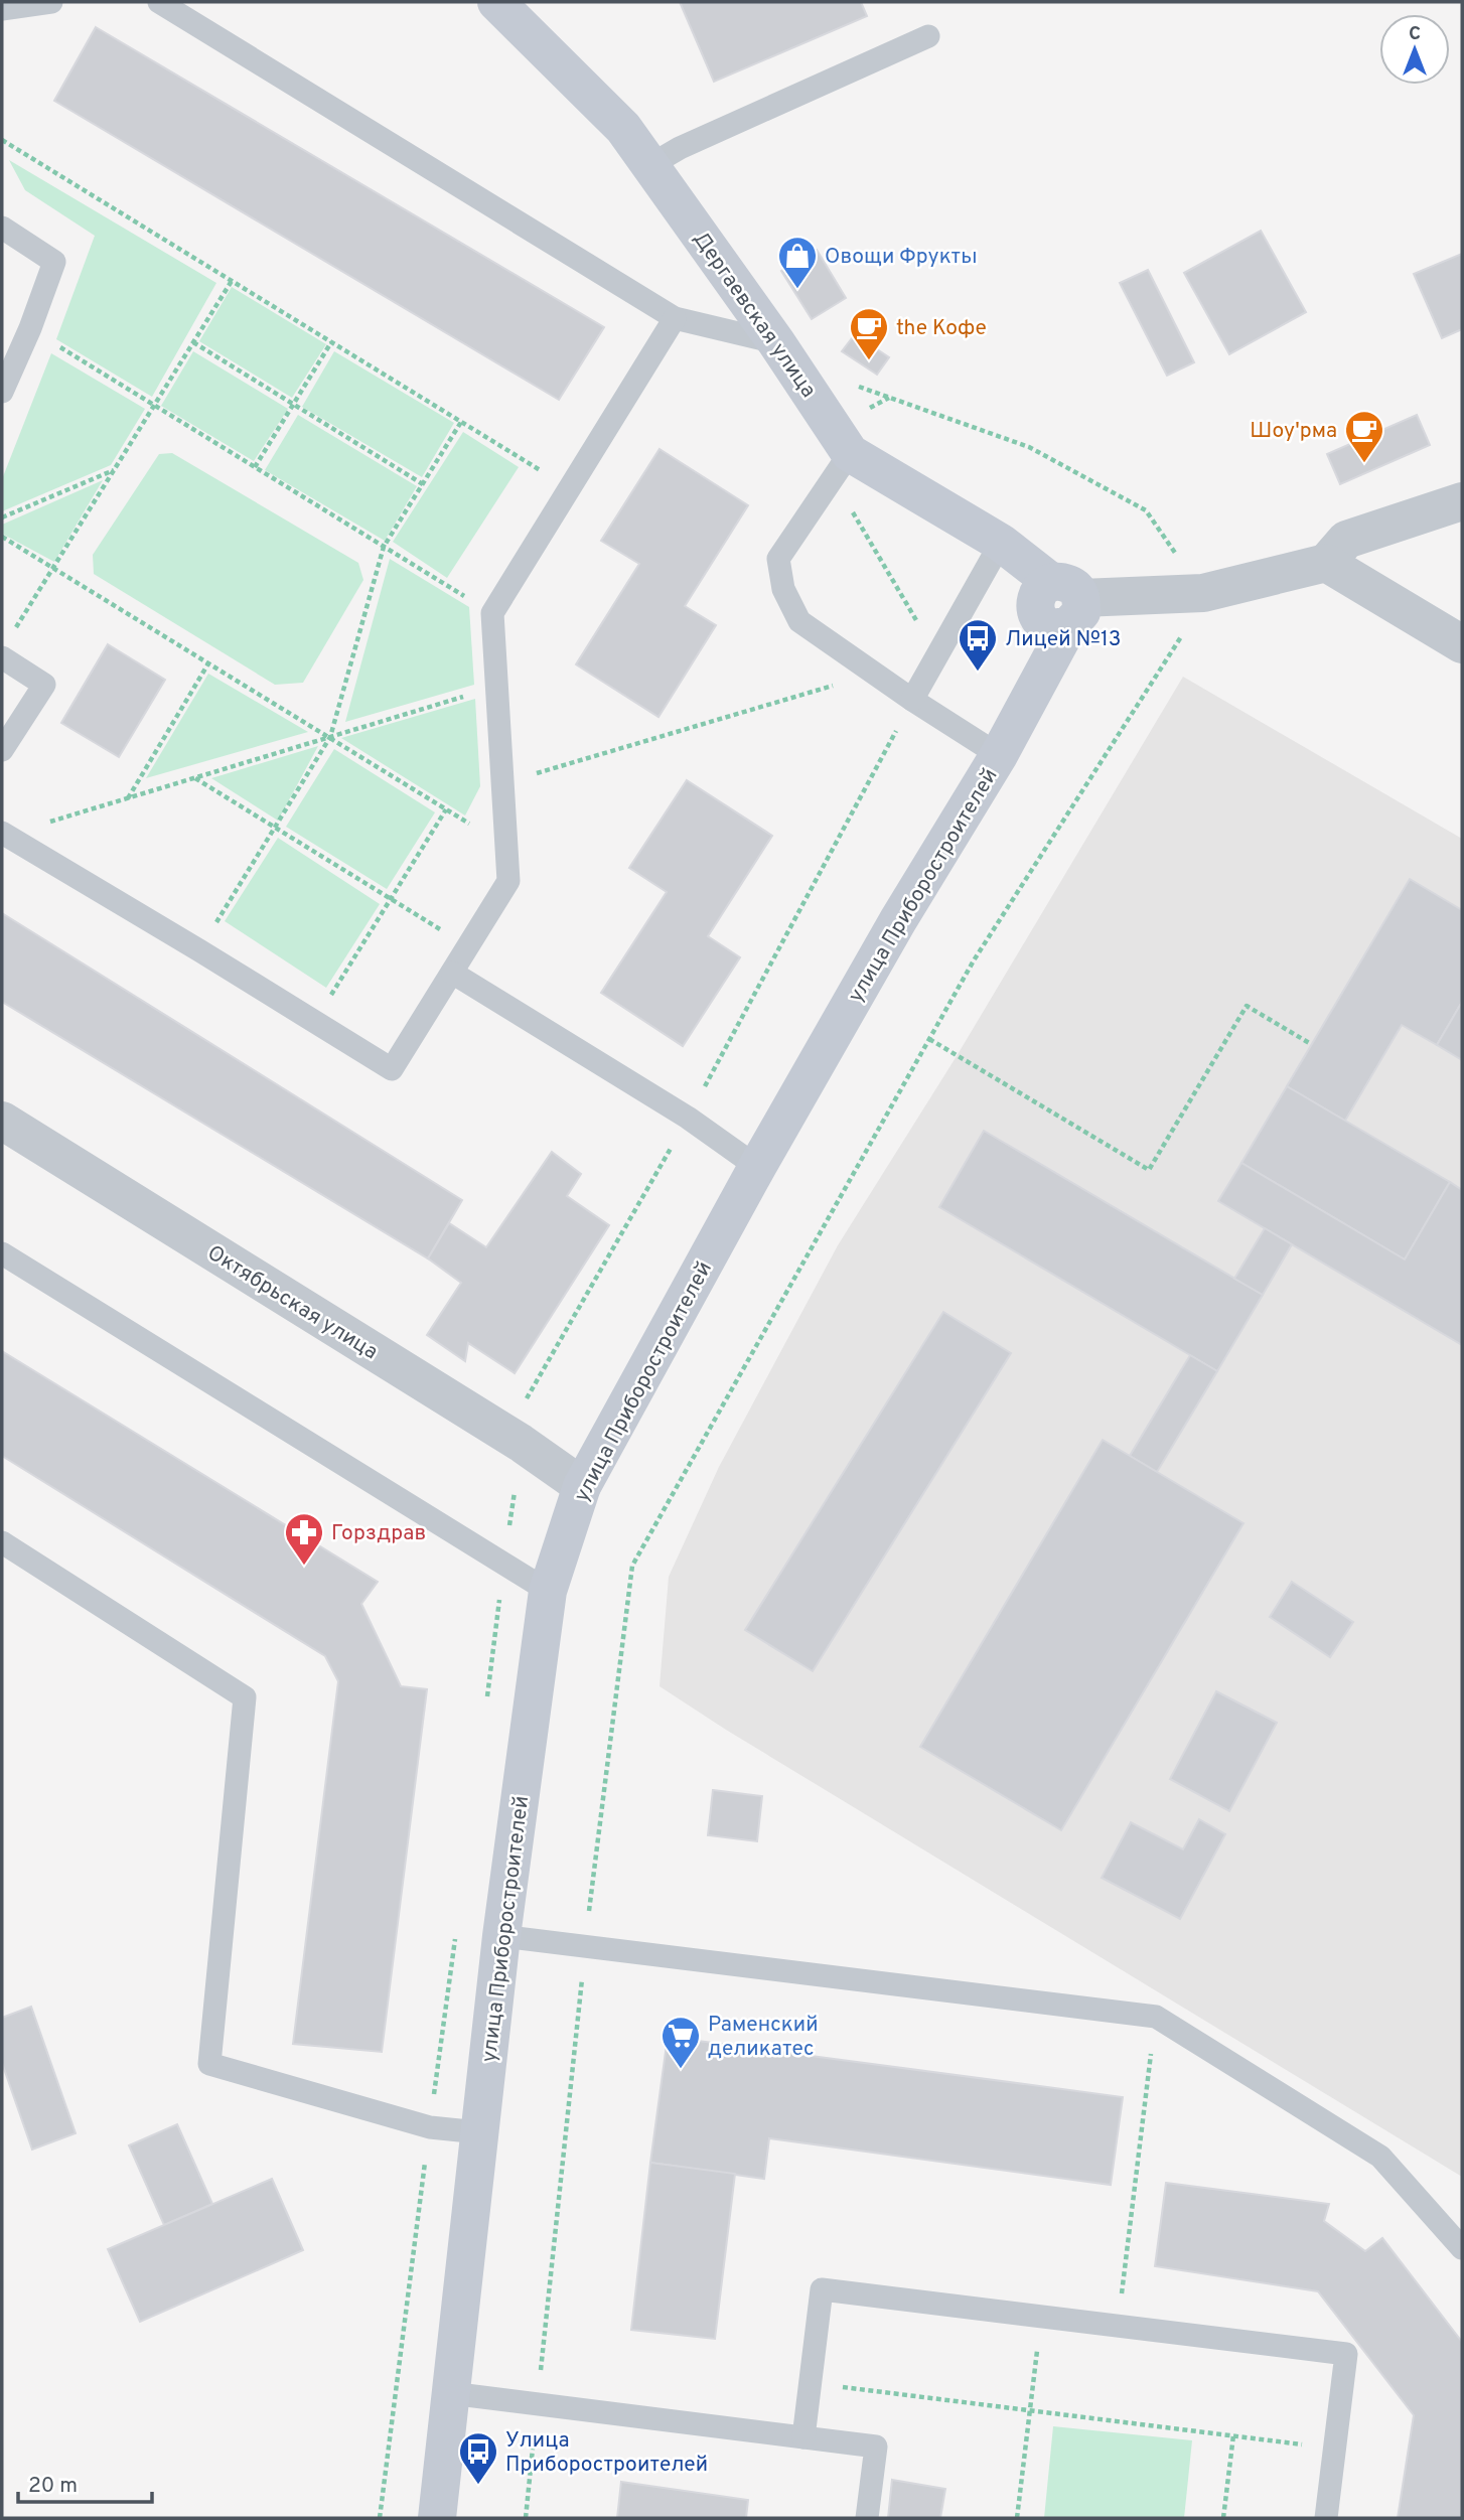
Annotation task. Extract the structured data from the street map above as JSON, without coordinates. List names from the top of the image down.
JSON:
{
  "streets": {
    "street": ["Дергаевская улица", "улица Приборостроителей", "Октябрьская улица"]
  },
  "crossings": [
    ["Дергаевская улица", "улица Приборостроителей"],
    ["улица Приборостроителей", "Октябрьская улица"]
  ],
  "places": {
    "shop": ["Овощи Фрукты"],
    "cafe": ["the Кофе", "Шоу'рма"],
    "bus stop": ["Лицей №13", "Улица Приборостроителей"],
    "pharmacy": ["Горздрав"],
    "supermarket": ["Раменский деликатес"]
  },
  "scale_bar": "20 m",
  "north": "top"
}
